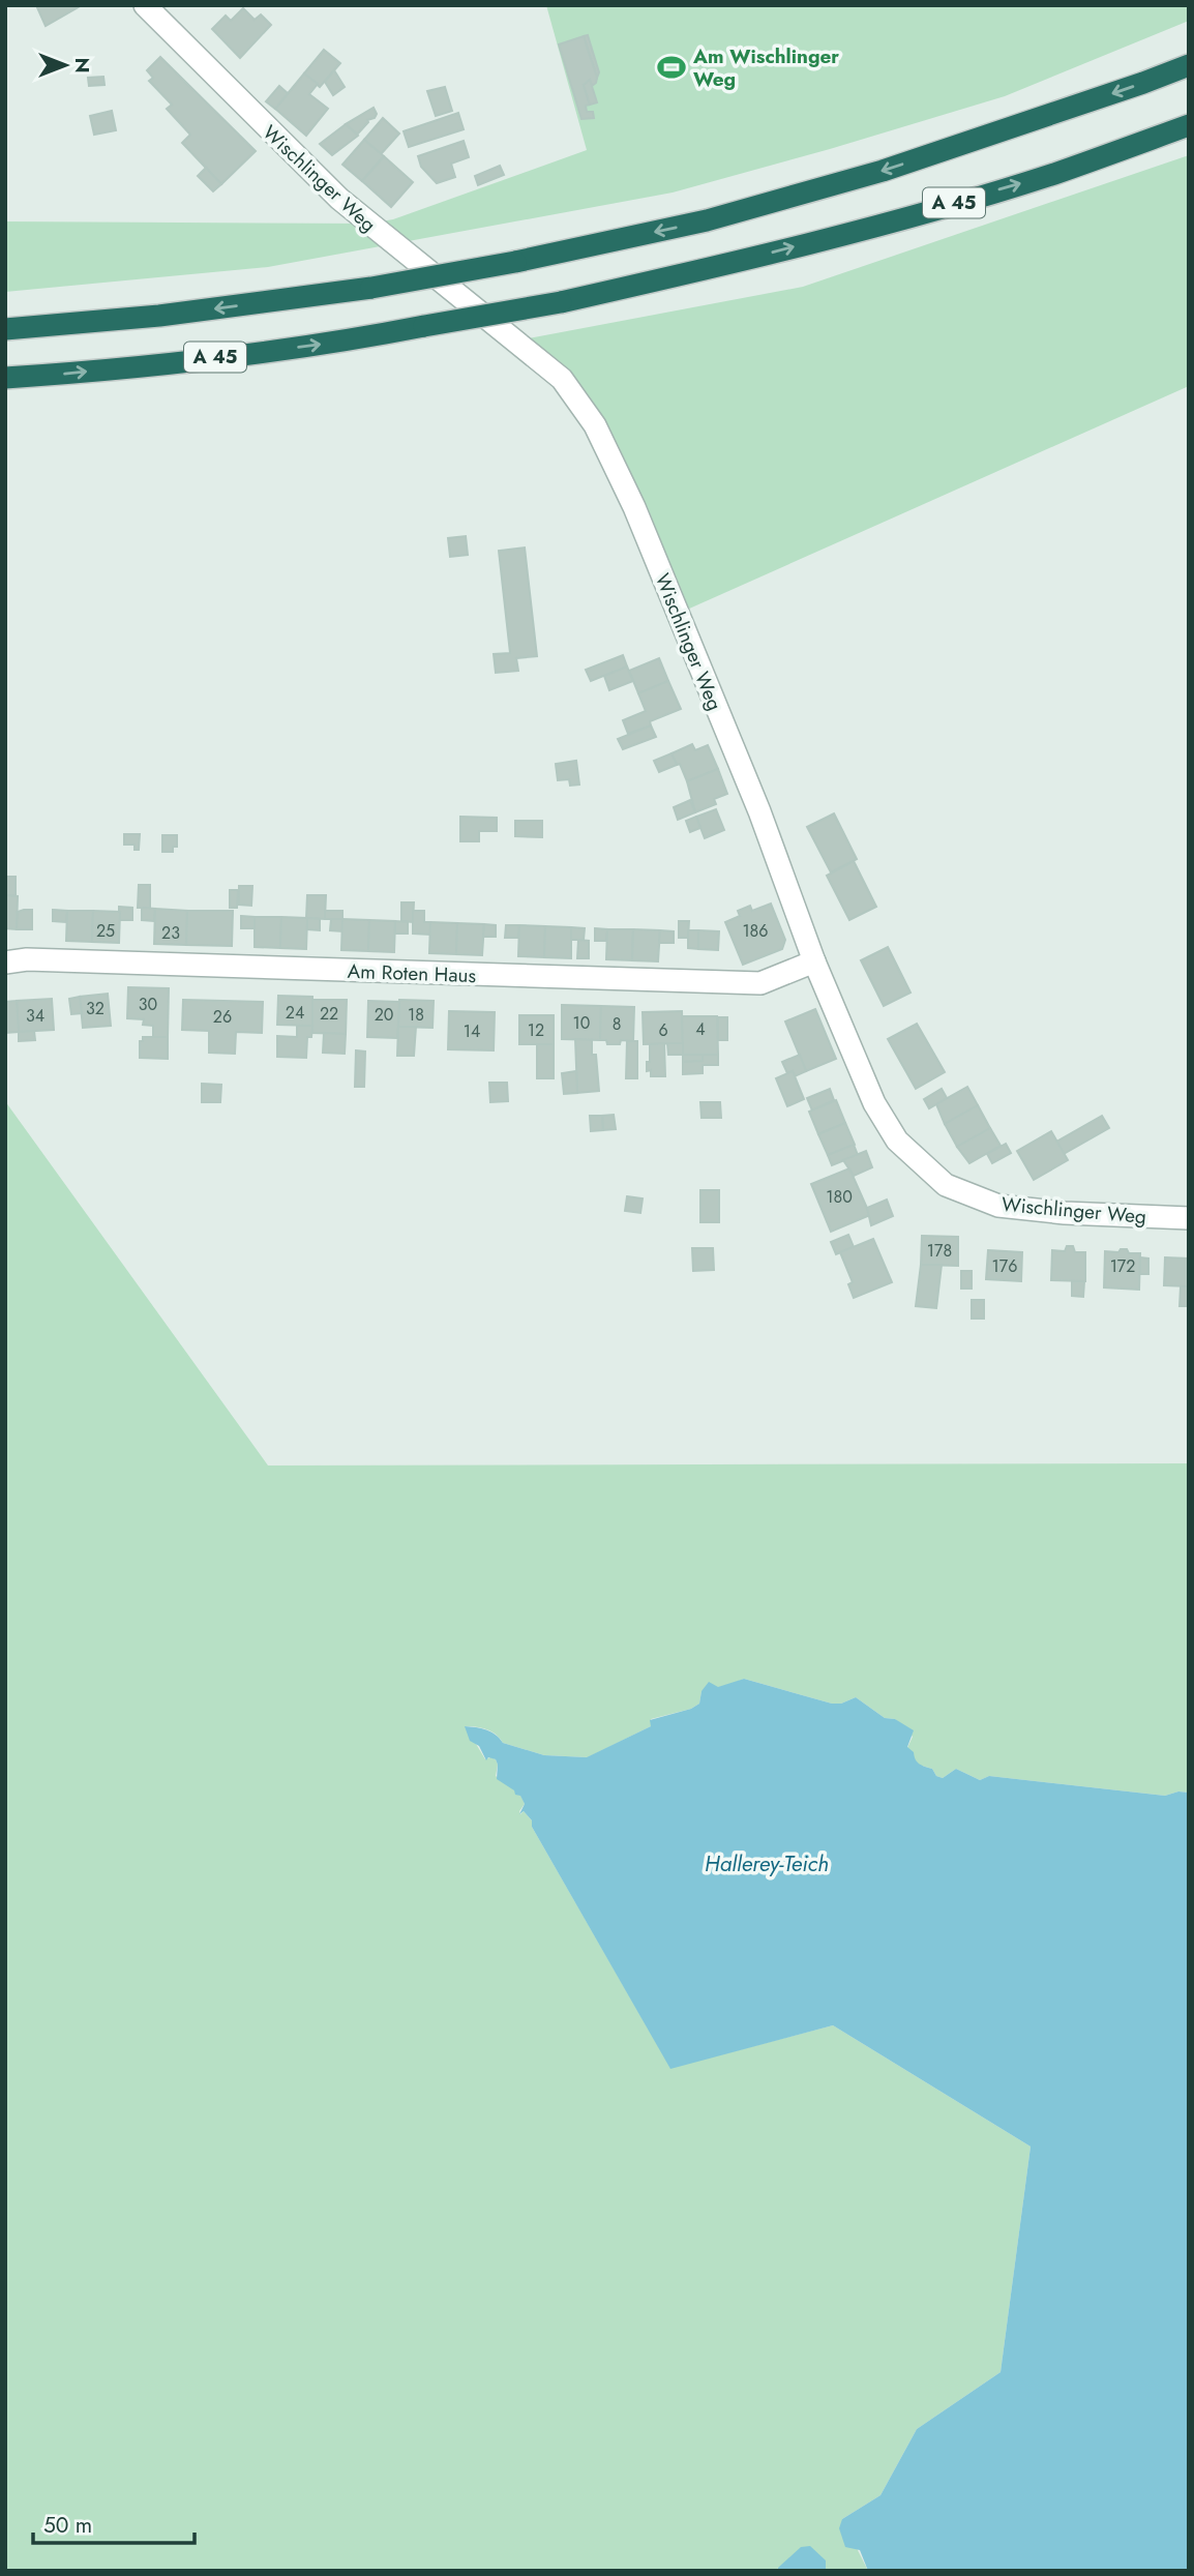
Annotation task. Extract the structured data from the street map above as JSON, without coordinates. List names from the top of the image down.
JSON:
{
  "streets": {
    "highway": ["A 45"],
    "street": ["Wischlinger Weg", "Am Roten Haus"]
  },
  "crossings": [
    ["Wischlinger Weg", "Am Roten Haus"]
  ],
  "water": ["Hallerey-Teich"],
  "places": {
    "sports": ["Am Wischlinger Weg"]
  },
  "house_numbers": [
    "25",
    "186",
    "23",
    "30",
    "32",
    "24",
    "22",
    "20",
    "18",
    "34",
    "26",
    "10",
    "8",
    "4",
    "12",
    "6",
    "14",
    "180",
    "178",
    "176",
    "172"
  ],
  "scale_bar": "50 m",
  "north": "right"
}
